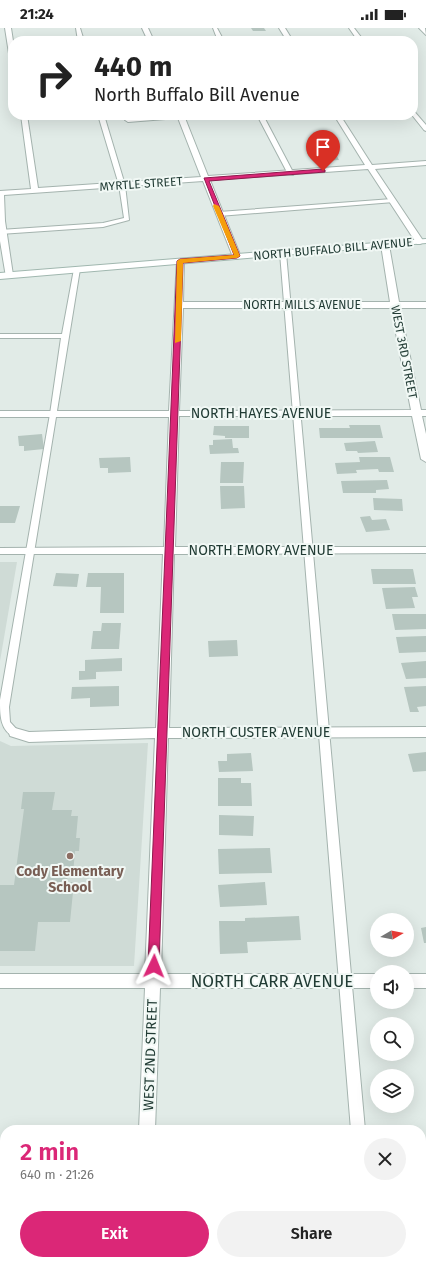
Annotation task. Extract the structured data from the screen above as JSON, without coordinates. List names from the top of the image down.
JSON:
{
  "streets": {
    "street": [
      "MYRTLE STREET",
      "NORTH BUFFALO BILL AVENUE",
      "NORTH MILLS AVENUE",
      "WEST 3RD STREET",
      "NORTH HAYES AVENUE",
      "NORTH EMORY AVENUE",
      "NORTH CUSTER AVENUE",
      "NORTH CARR AVENUE",
      "WEST 2ND STREET"
    ]
  },
  "crossings": [
    ["NORTH BUFFALO BILL AVENUE", "WEST 3RD STREET"],
    ["NORTH BUFFALO BILL AVENUE", "WEST 2ND STREET"],
    ["NORTH MILLS AVENUE", "WEST 3RD STREET"],
    ["NORTH MILLS AVENUE", "WEST 2ND STREET"],
    ["WEST 3RD STREET", "NORTH HAYES AVENUE"],
    ["NORTH HAYES AVENUE", "WEST 2ND STREET"],
    ["NORTH EMORY AVENUE", "WEST 2ND STREET"],
    ["NORTH CUSTER AVENUE", "WEST 2ND STREET"],
    ["NORTH CARR AVENUE", "WEST 2ND STREET"]
  ],
  "places": ["Cody Elementary School"],
  "north": "right",
  "page": {
    "status": "21:24",
    "turn": ["440 m", "North Buffalo Bill Avenue"],
    "heading": ["2 min", "640 m · 21:26"],
    "buttons": ["Exit", "Share"]
  }
}
